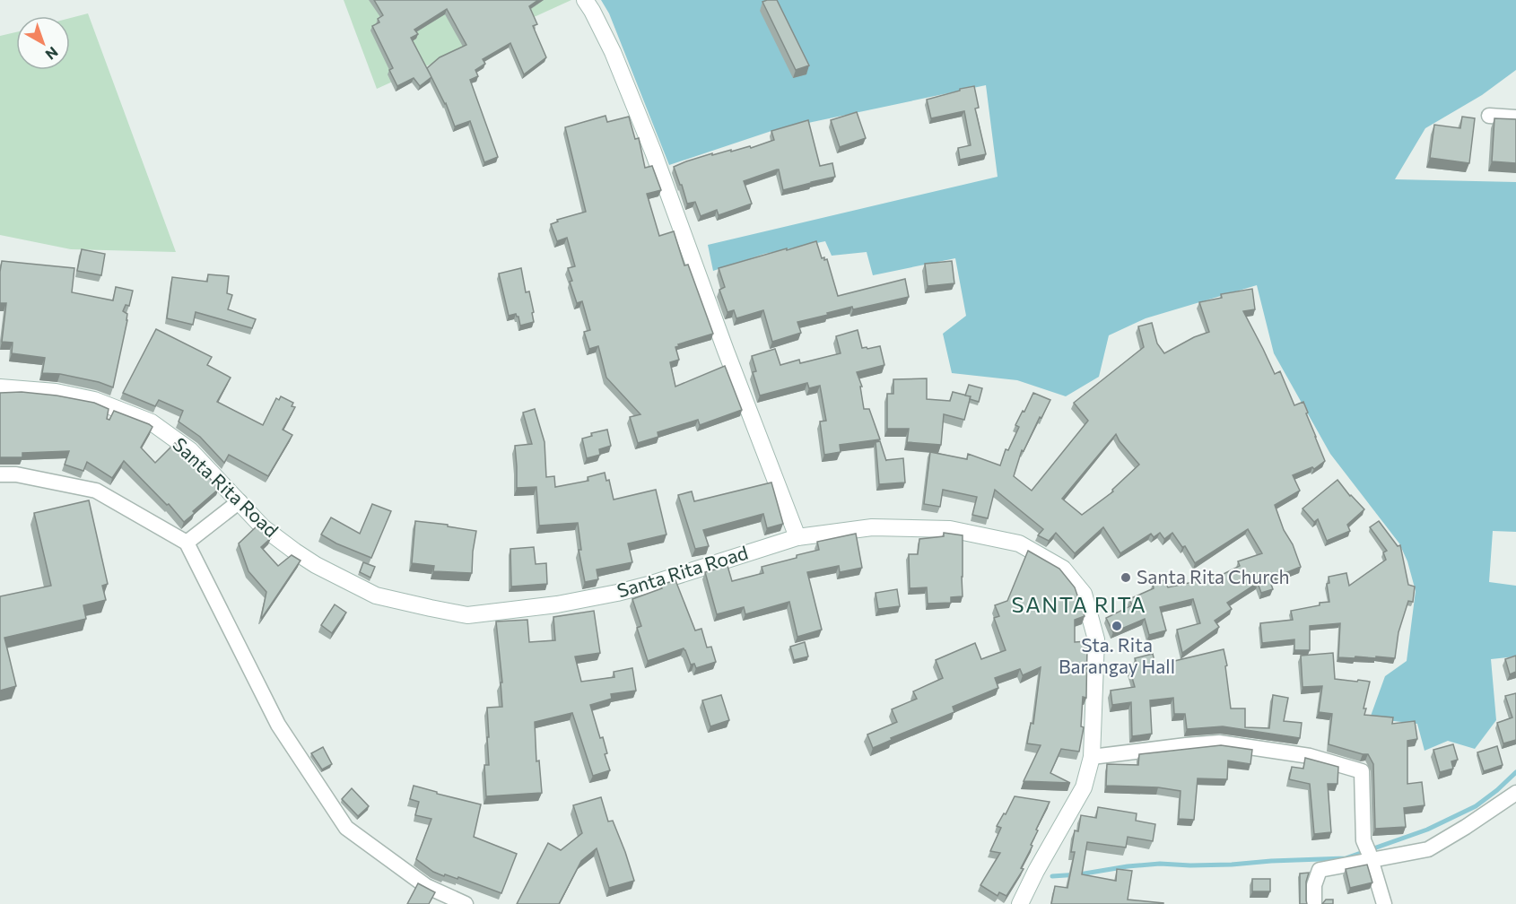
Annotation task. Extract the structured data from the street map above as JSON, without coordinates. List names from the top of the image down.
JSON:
{
  "streets": {
    "street": ["Santa Rita Road"]
  },
  "districts": ["SANTA RITA"],
  "places": ["Santa Rita Church", "Sta. Rita Barangay Hall"],
  "north": "bottom right"
}
